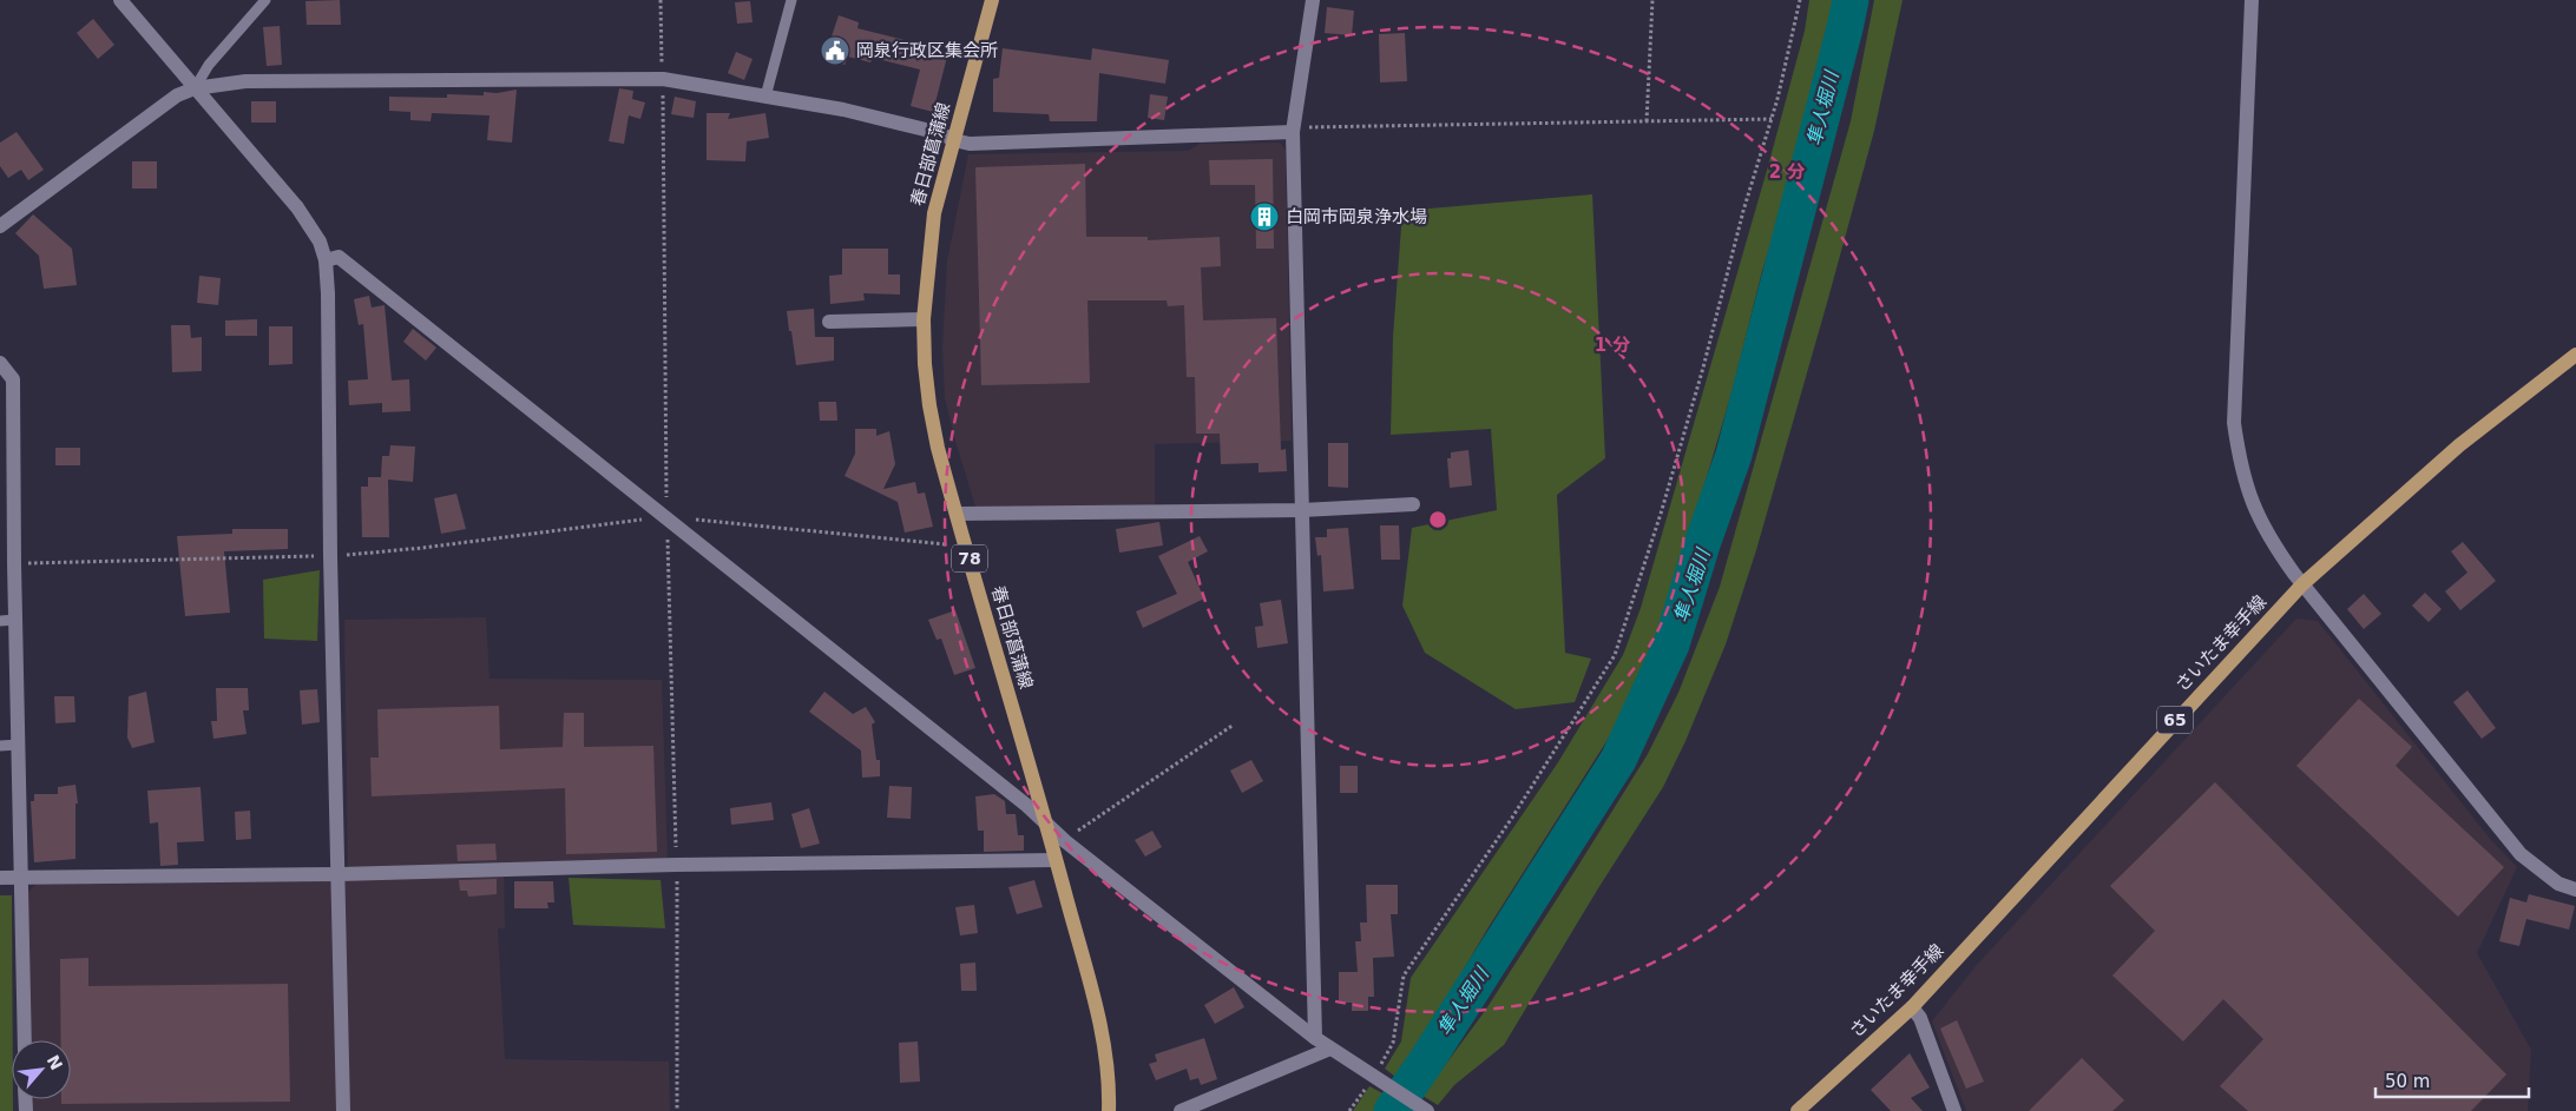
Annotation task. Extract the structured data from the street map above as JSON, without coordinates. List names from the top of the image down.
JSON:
{
  "streets": {
    "main road": [
      "春日部菖蒲線",
      "78",
      "さいたま幸手線",
      "65"
    ]
  },
  "water": ["隼人堀川"],
  "places": {
    "public building": ["岡泉行政区集会所"],
    "building": ["白岡市岡泉浄水場"]
  },
  "scale_bar": "50 m",
  "north": "top right",
  "rings": ["2 分", "1 分"]
}
